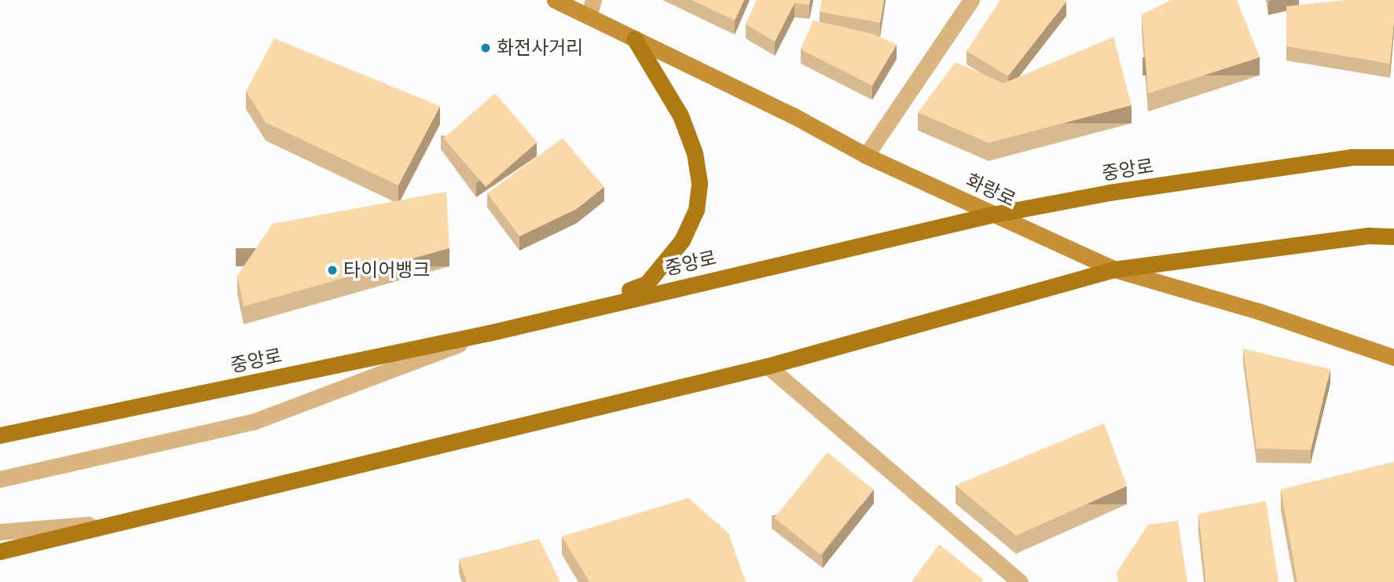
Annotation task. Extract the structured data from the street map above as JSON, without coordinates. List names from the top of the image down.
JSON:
{
  "streets": {
    "main road": ["중앙로", "화랑로"]
  },
  "crossings": [
    ["중앙로", "화랑로"]
  ],
  "places": ["화전사거리", "타이어뱅크"]
}
